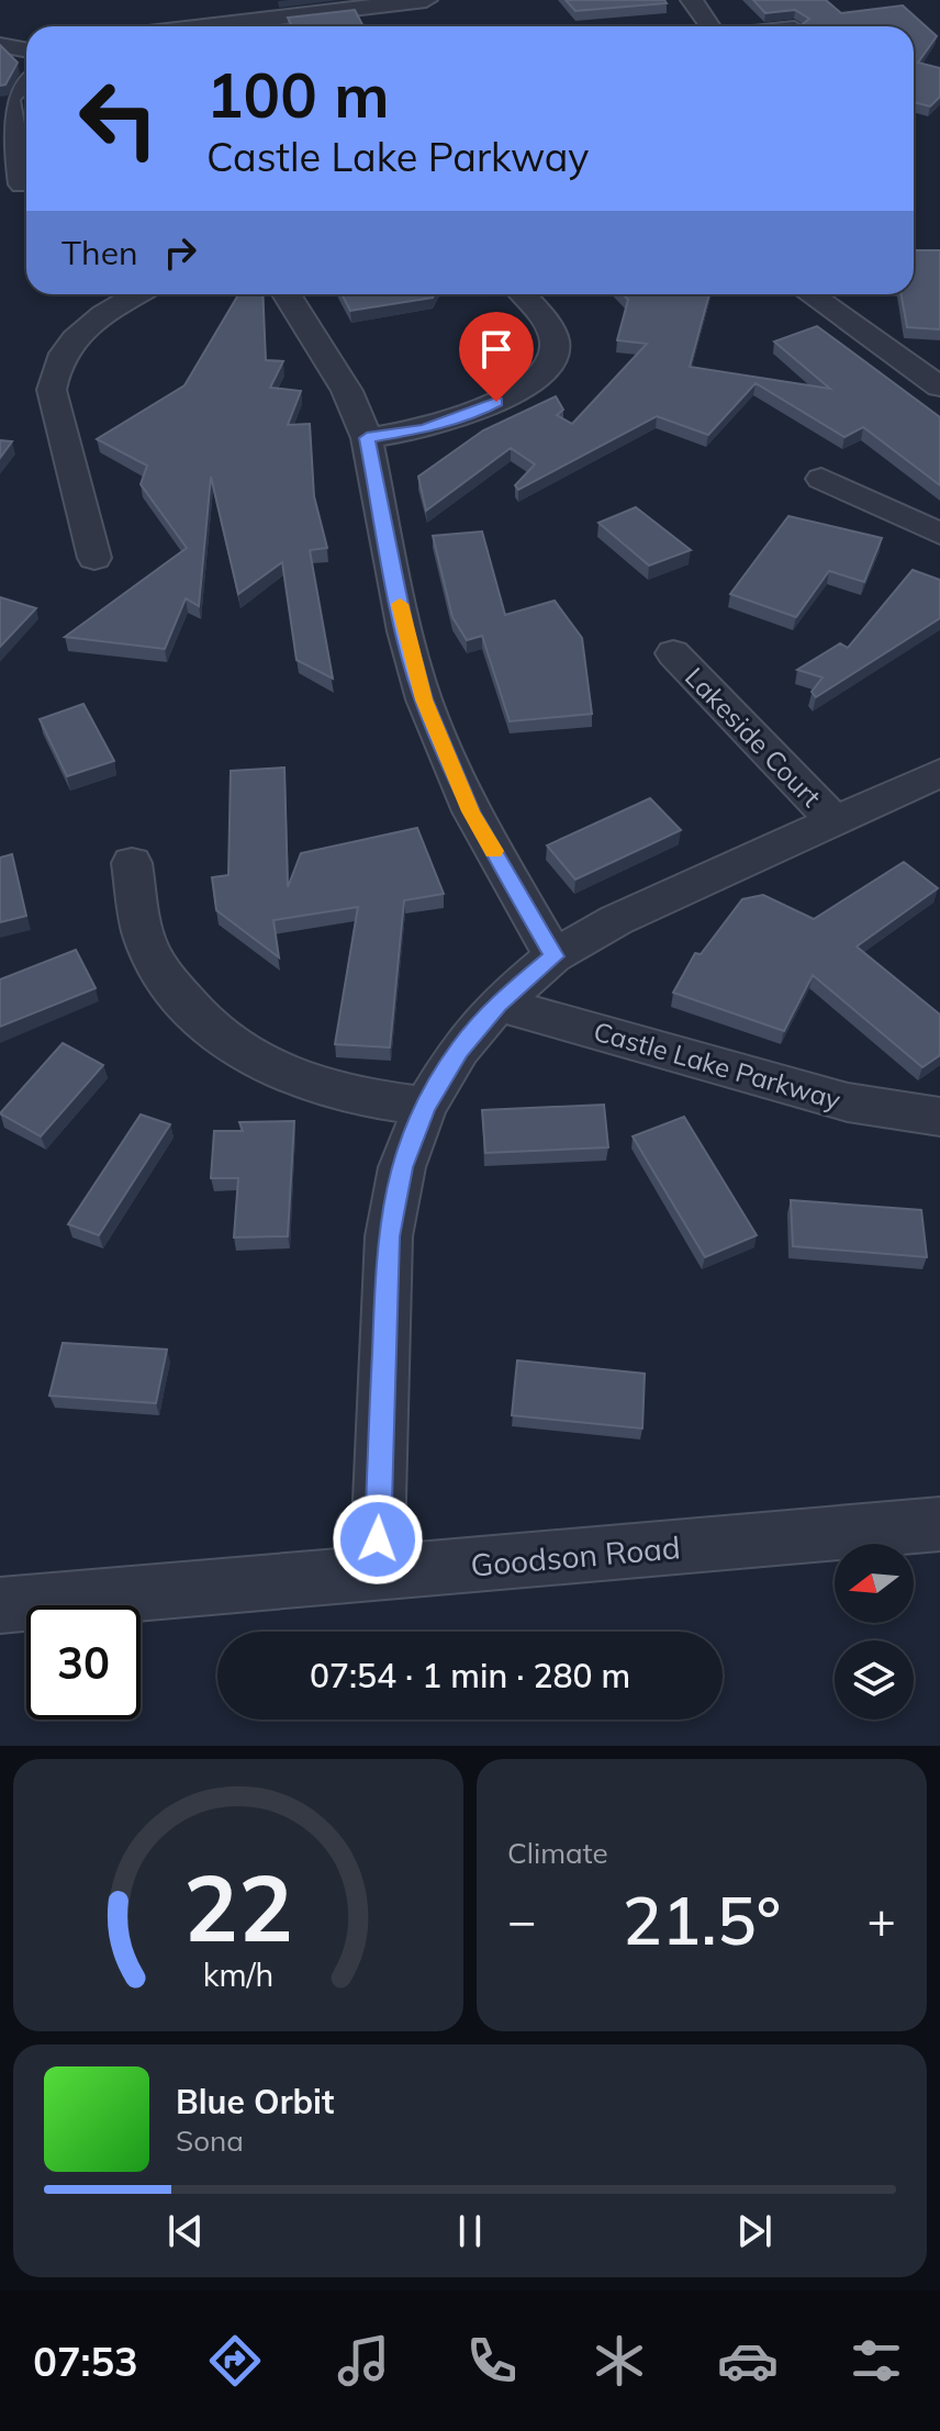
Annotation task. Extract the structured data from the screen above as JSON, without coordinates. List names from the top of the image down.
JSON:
{
  "streets": {
    "street": ["Lakeside Court", "Castle Lake Parkway", "Goodson Road"]
  },
  "north": "left",
  "page": {
    "turn": ["100 m", "Castle Lake Parkway"],
    "then": "Then",
    "limit": "30",
    "trip": "07:54 · 1 min · 280 m",
    "tile": "Climate",
    "heat": ["−", "21.5°", "+"],
    "song": ["Blue Orbit", "Sona"],
    "tabs": "07:53",
    "gauge": ["22", "km/h"]
  }
}
